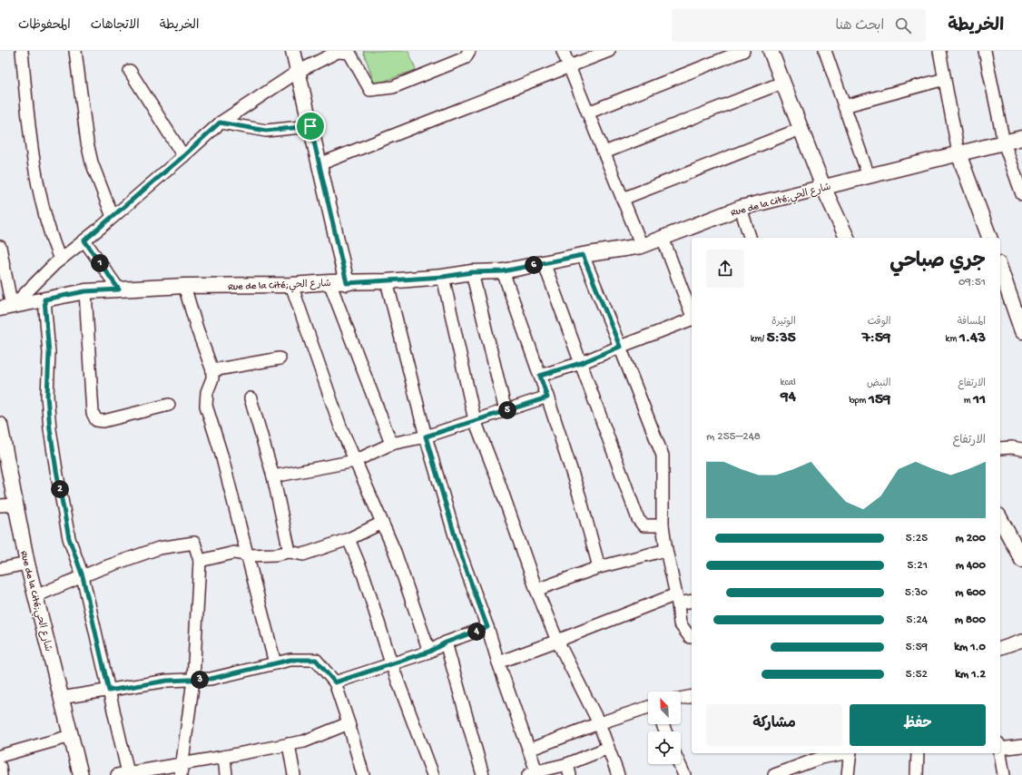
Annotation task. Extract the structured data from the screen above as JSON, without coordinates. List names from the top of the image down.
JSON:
{
  "streets": {
    "street": ["Rue de la Cité;شارع الحي"]
  },
  "north": "top left",
  "page": {
    "header": "الخريطة",
    "search": "ابحث هنا",
    "nav": ["الخريطة", "الاتجاهات", "المحفوظات"],
    "heading": ["جري صباحي", "09:51"],
    "pins": [
      "1",
      "6",
      "5",
      "2",
      "4",
      "3"
    ],
    "stats": [
      ["المسافة", "1.43 km"],
      ["الوقت", "7:59"],
      ["الوتيرة", "5:35 /km"],
      ["الارتفاع", "11 m"],
      ["النبض", "159 bpm"],
      ["kcal", "94"]
    ],
    "chart": ["الارتفاع", "248–255 m"],
    "list": [
      {
        "name": "200 m",
        "note": "5:25"
      },
      {
        "name": "400 m",
        "note": "5:21"
      },
      {
        "name": "600 m",
        "note": "5:30"
      },
      {
        "name": "800 m",
        "note": "5:24"
      },
      {
        "name": "1.0 km",
        "note": "5:59"
      },
      {
        "name": "1.2 km",
        "note": "5:52"
      }
    ],
    "buttons": ["حفظ", "مشاركة"]
  }
}
